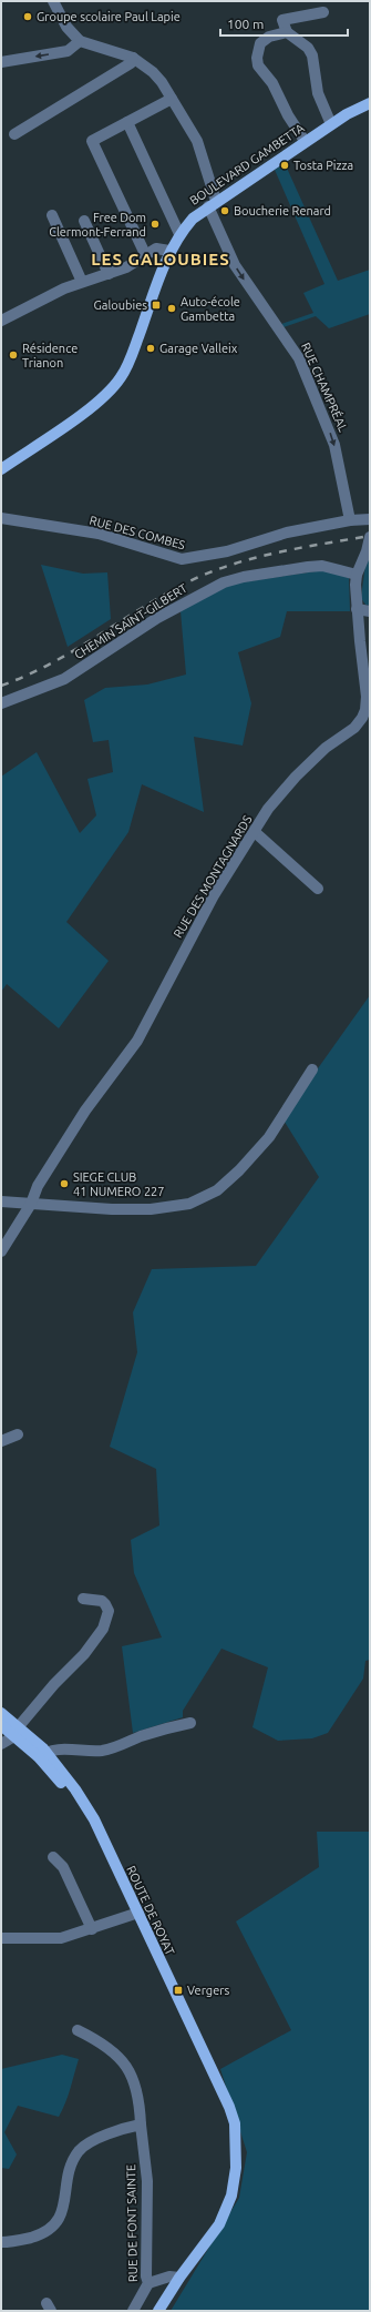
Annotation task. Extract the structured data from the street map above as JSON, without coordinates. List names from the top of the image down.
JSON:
{
  "streets": {
    "main road": ["BOULEVARD GAMBETTA", "ROUTE DE ROYAT"],
    "street": [
      "RUE CHAMPRÉAL",
      "RUE DES COMBES",
      "CHEMIN SAINT-GILBERT",
      "RUE DES MONTAGNARDS",
      "RUE DE FONT SAINTE"
    ]
  },
  "crossings": [
    ["BOULEVARD GAMBETTA", "RUE CHAMPRÉAL"],
    ["RUE CHAMPRÉAL", "RUE DES COMBES"],
    ["CHEMIN SAINT-GILBERT", "RUE DES MONTAGNARDS"]
  ],
  "one_way": ["RUE CHAMPRÉAL"],
  "districts": ["LES GALOUBIES"],
  "places": {
    "other": [
      "Groupe scolaire Paul Lapie",
      "Tosta Pizza",
      "Boucherie Renard",
      "Free Dom Clermont-Ferrand",
      "Auto-école Gambetta",
      "Garage Valleix",
      "Résidence Trianon",
      "SIEGE CLUB 41 NUMERO 227"
    ],
    "transit": ["Galoubies", "Vergers"]
  },
  "scale_bar": "100 m"
}
